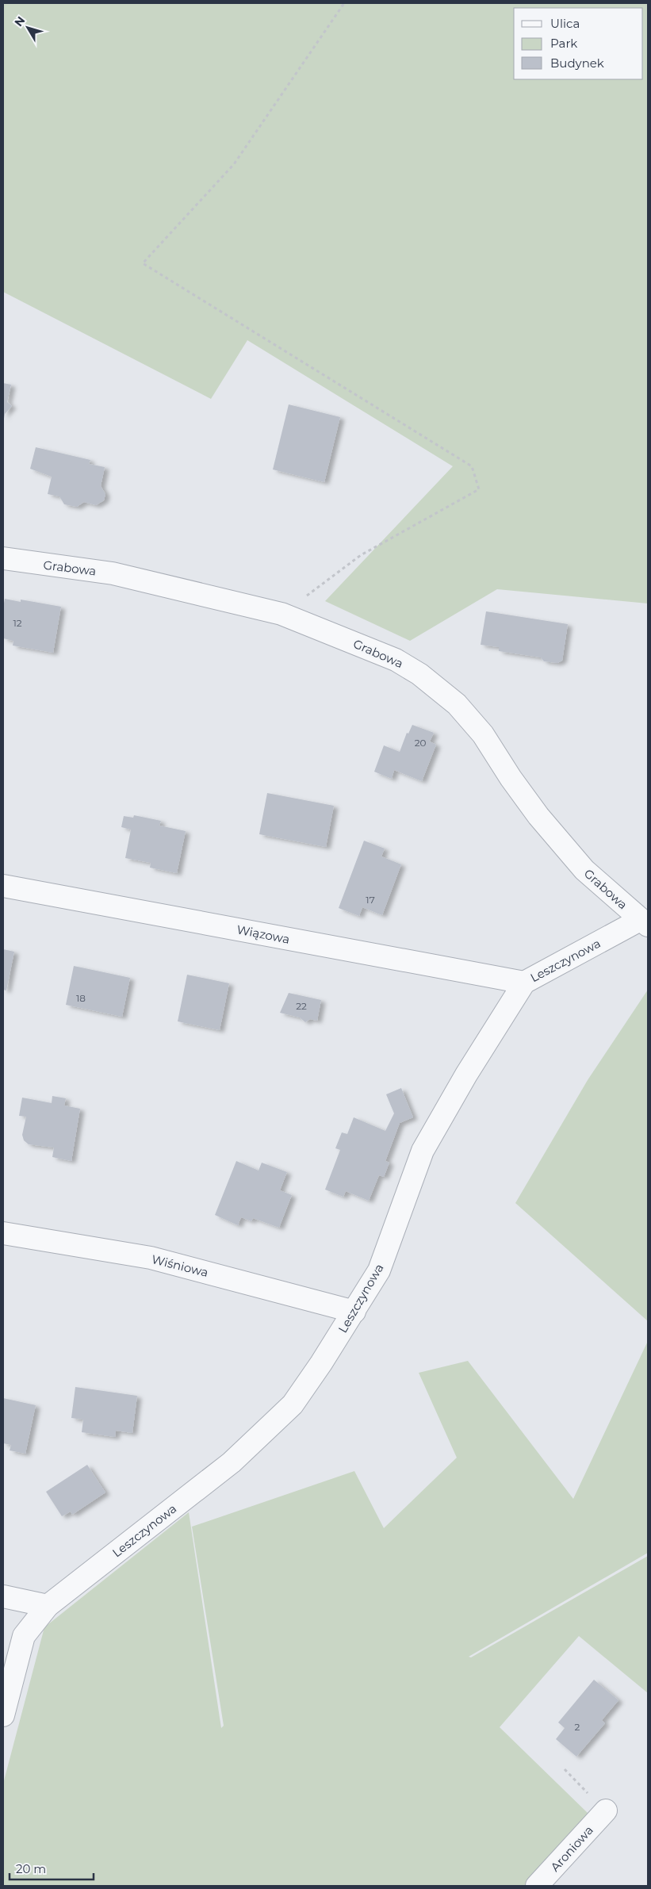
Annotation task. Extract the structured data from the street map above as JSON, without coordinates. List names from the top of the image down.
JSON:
{
  "streets": {
    "street": [
      "Grabowa",
      "Wiązowa",
      "Leszczynowa",
      "Wiśniowa",
      "Aroniowa"
    ]
  },
  "crossings": [
    ["Grabowa", "Leszczynowa"],
    ["Wiązowa", "Leszczynowa"],
    ["Leszczynowa", "Wiśniowa"]
  ],
  "house_numbers": [
    "12",
    "20",
    "17",
    "18",
    "22",
    "2"
  ],
  "legend": ["Ulica", "Park", "Budynek"],
  "scale_bar": "20 m",
  "north": "top left"
}
